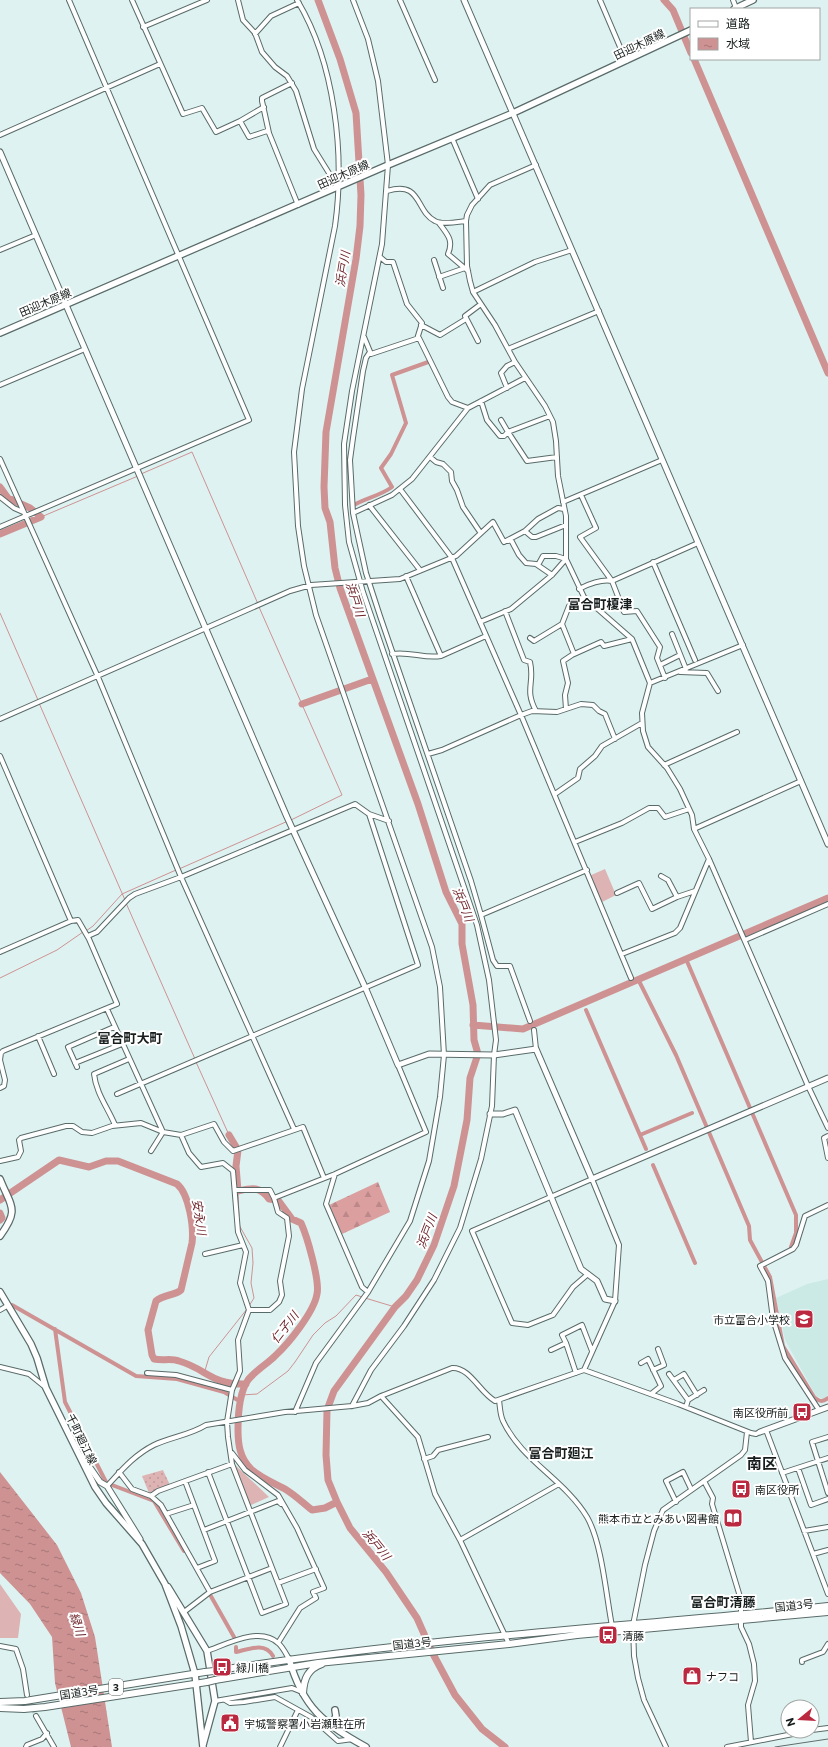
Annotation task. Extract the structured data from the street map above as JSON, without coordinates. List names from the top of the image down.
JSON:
{
  "streets": {
    "highway": ["国道3号", "3"],
    "main road": ["田迎木原線", "千町廻江線"]
  },
  "crossings": [
    ["千町廻江線", "国道3号"]
  ],
  "districts": [
    "富合町榎津",
    "富合町大町",
    "富合町廻江",
    "南区",
    "富合町清藤"
  ],
  "water": [
    "浜戸川",
    "安永川",
    "仁子川",
    "緑川"
  ],
  "places": {
    "school or university": ["市立富合小学校"],
    "bus stop": [
      "南区役所前",
      "南区役所",
      "清藤",
      "緑川橋"
    ],
    "library": ["熊本市立とみあい図書館"],
    "shop": ["ナフコ"],
    "public building": ["宇城警察署小岩瀬駐在所"]
  },
  "legend": ["道路", "水域"],
  "north": "left"
}
